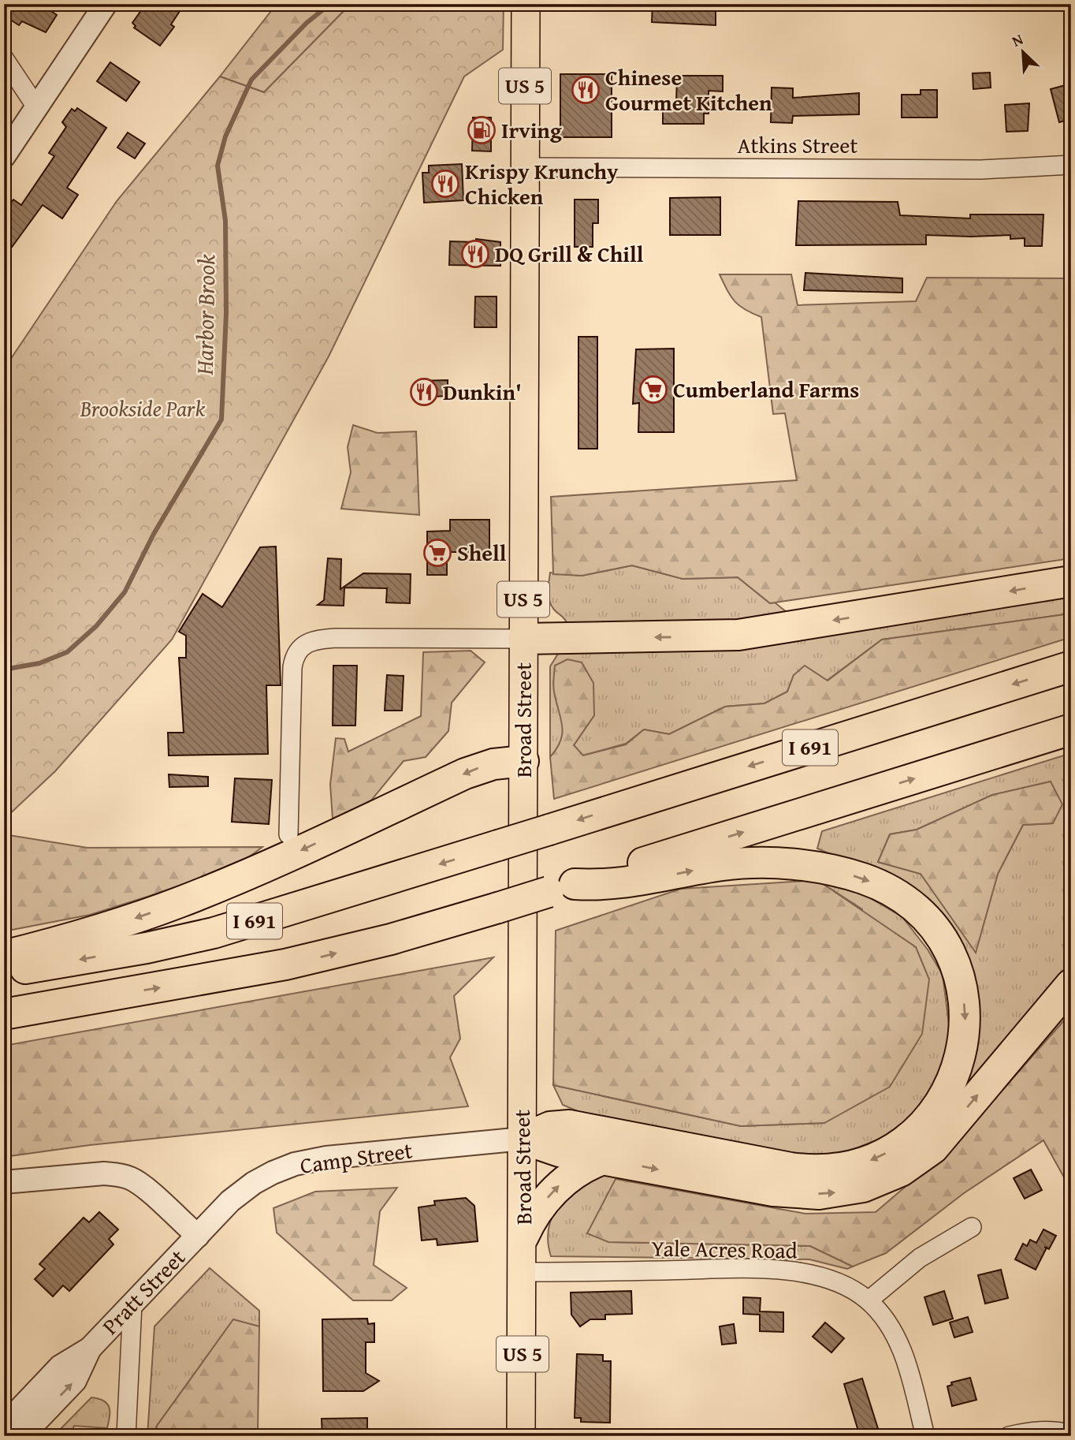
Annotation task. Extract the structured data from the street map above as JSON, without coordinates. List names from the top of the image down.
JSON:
{
  "streets": {
    "highway": ["I 691"],
    "main road": ["US 5", "Broad Street"],
    "street": [
      "Atkins Street",
      "Camp Street",
      "Yale Acres Road",
      "Pratt Street"
    ]
  },
  "crossings": [
    ["Atkins Street", "Broad Street"],
    ["Broad Street", "Camp Street"],
    ["Broad Street", "Yale Acres Road"],
    ["Camp Street", "Pratt Street"]
  ],
  "water": ["Harbor Brook"],
  "parks": ["Brookside Park"],
  "places": {
    "restaurant": [
      "Chinese Gourmet Kitchen",
      "Krispy Krunchy Chicken",
      "DQ Grill & Chill",
      "Dunkin'"
    ],
    "fuel station": ["Irving"],
    "supermarket": ["Cumberland Farms", "Shell"]
  },
  "north": "top left"
}
